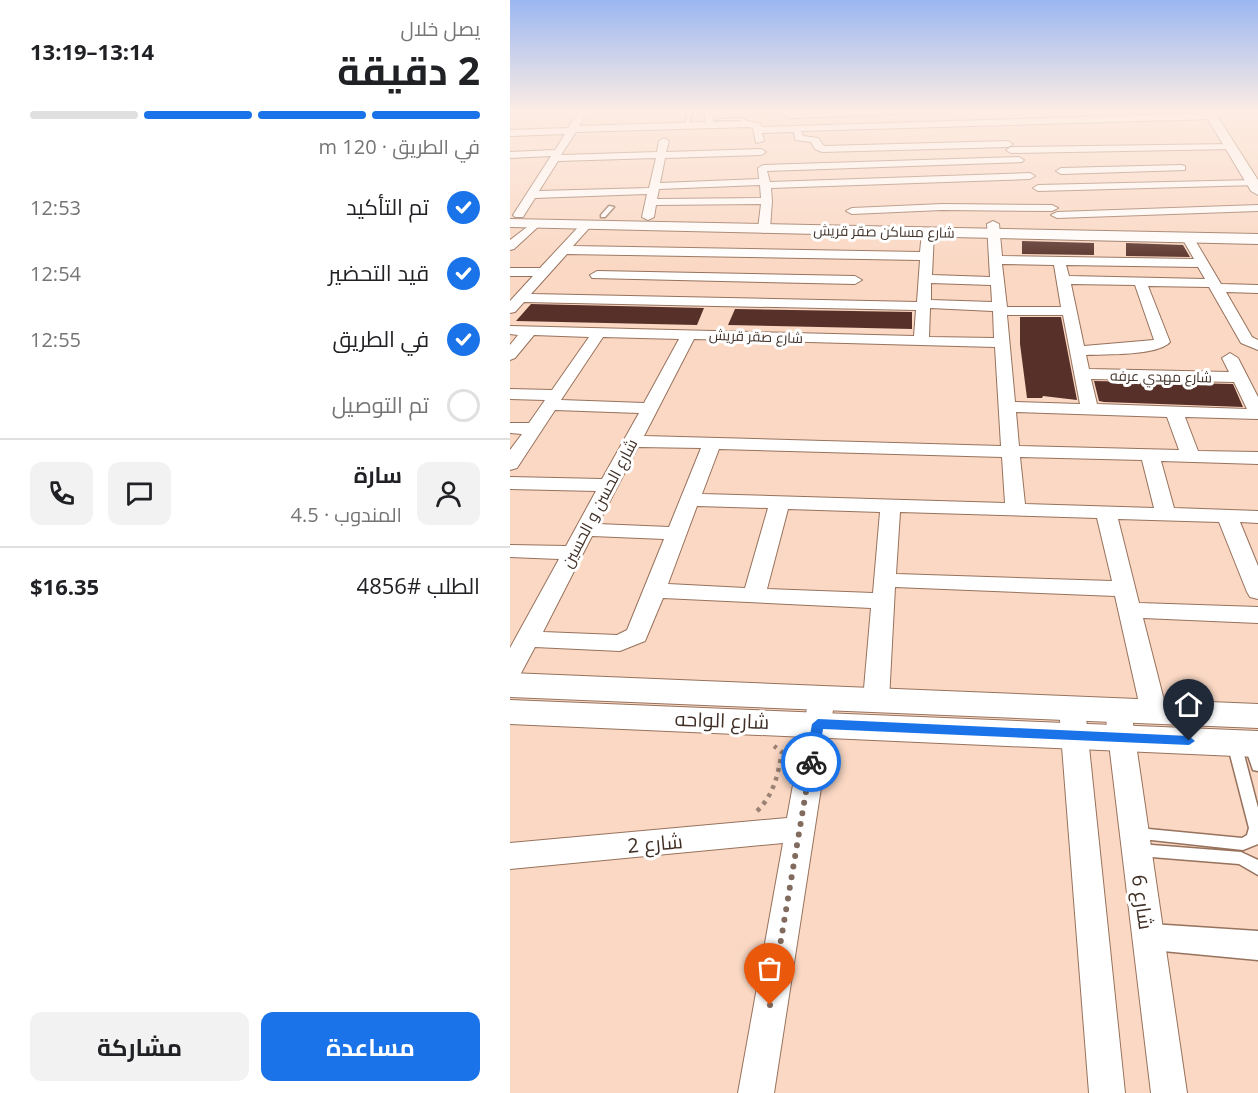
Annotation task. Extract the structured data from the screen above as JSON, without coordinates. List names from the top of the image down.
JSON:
{
  "streets": {
    "street": [
      "شارع مساكن صقر قريش",
      "شارع صقر قريش",
      "شارع مهدي عرفه",
      "شارع الحسن و الحسين",
      "شارع الواحه",
      "شارع 2",
      "شارع 6"
    ]
  },
  "crossings": [
    ["شارع صقر قريش", "شارع الحسن و الحسين"],
    ["شارع الحسن و الحسين", "شارع الواحه"],
    ["شارع الواحه", "شارع 6"]
  ],
  "page": {
    "heading": ["2 دقيقة", "يصل خلال", "13:14–13:19"],
    "panel": [
      "سارة",
      "المندوب · 4.5",
      "الطلب #4856",
      "$16.35"
    ],
    "bar": "في الطريق · 120 m",
    "list": [
      ["تم التأكيد", "12:53"],
      ["قيد التحضير", "12:54"],
      ["في الطريق", "12:55"],
      "تم التوصيل"
    ],
    "buttons": ["مساعدة", "مشاركة"]
  }
}
